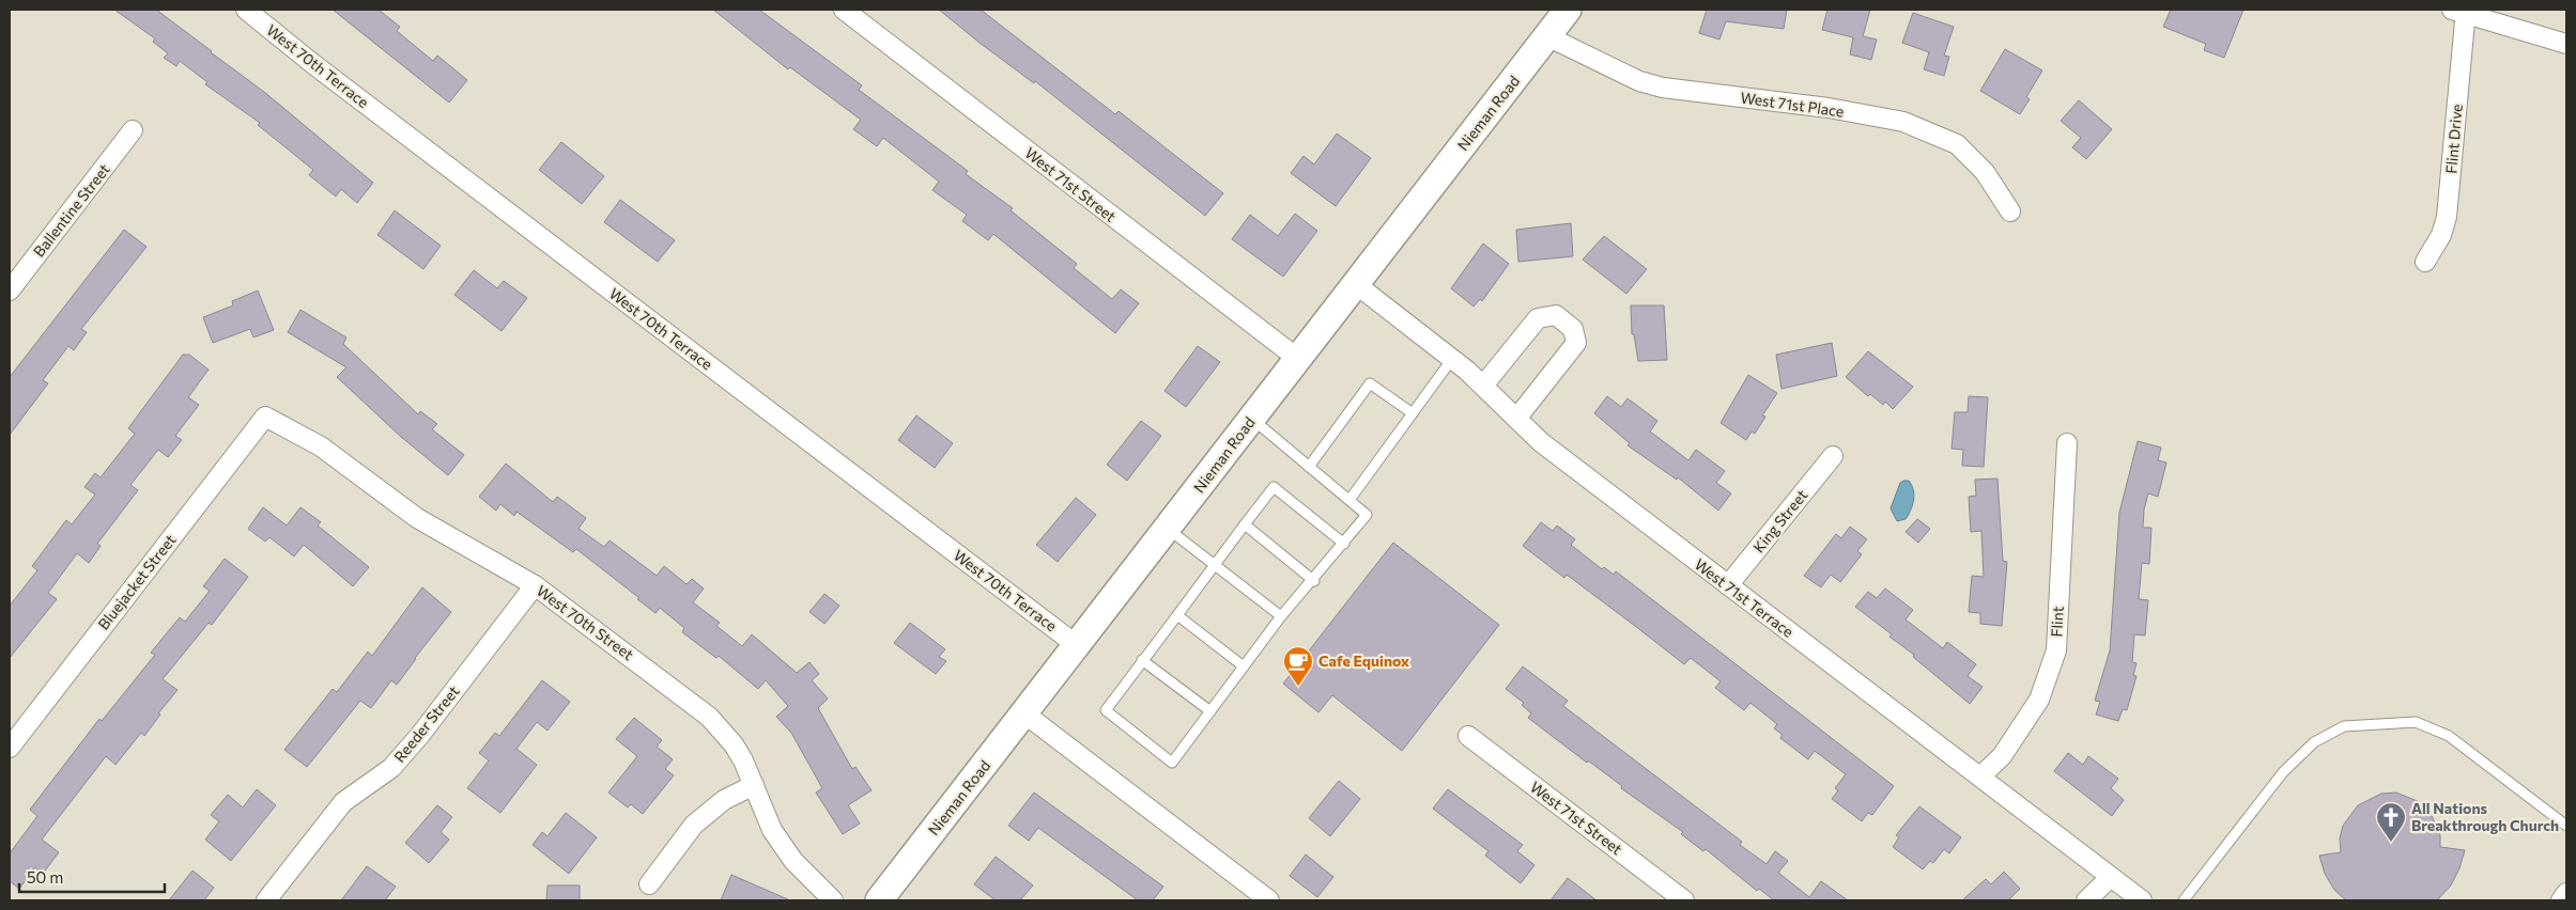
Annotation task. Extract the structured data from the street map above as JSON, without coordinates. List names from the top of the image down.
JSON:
{
  "streets": {
    "main road": ["Nieman Road"],
    "street": [
      "West 70th Terrace",
      "West 71st Place",
      "Flint Drive",
      "West 71st Street",
      "Ballentine Street",
      "King Street",
      "Bluejacket Street",
      "West 71st Terrace",
      "Flint",
      "West 70th Street",
      "Reeder Street"
    ]
  },
  "crossings": [
    ["West 70th Terrace", "Nieman Road"],
    ["West 71st Place", "Nieman Road"],
    ["Nieman Road", "West 71st Street"],
    ["Nieman Road", "West 71st Terrace"],
    ["King Street", "West 71st Terrace"],
    ["Bluejacket Street", "West 70th Street"],
    ["West 71st Terrace", "Flint"],
    ["West 70th Street", "Reeder Street"]
  ],
  "places": {
    "cafe": ["Cafe Equinox"],
    "church": ["All Nations Breakthrough Church"]
  },
  "scale_bar": "50 m"
}
